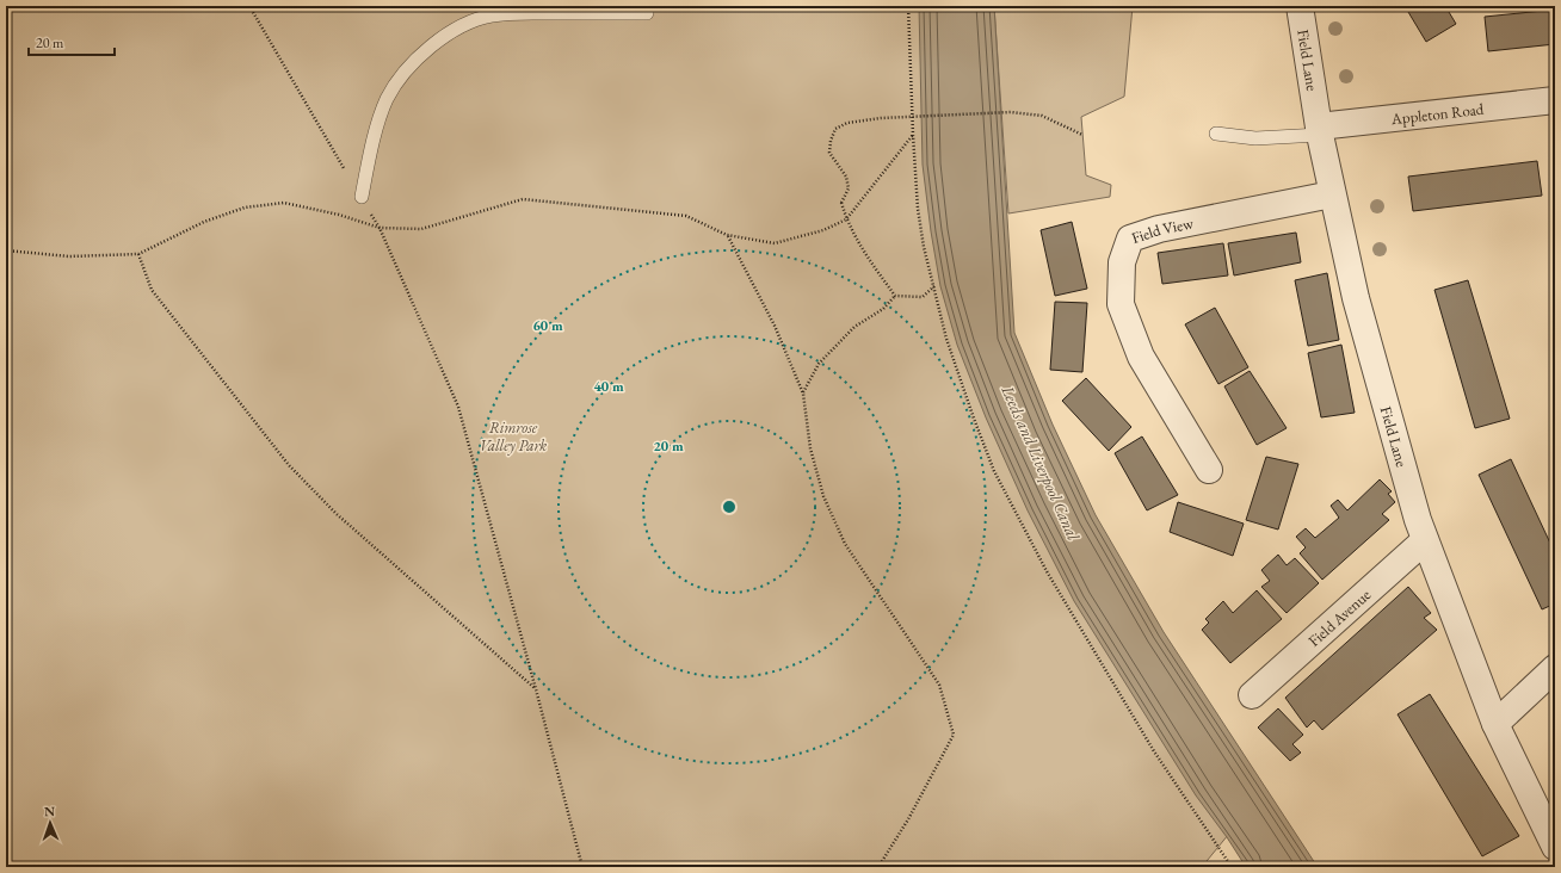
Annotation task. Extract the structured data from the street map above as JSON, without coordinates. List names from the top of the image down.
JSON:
{
  "streets": {
    "street": [
      "Field Lane",
      "Appleton Road",
      "Field View",
      "Field Avenue"
    ]
  },
  "crossings": [
    ["Field Lane", "Appleton Road"],
    ["Field Lane", "Field View"],
    ["Field Lane", "Field Avenue"]
  ],
  "water": ["Leeds and Liverpool Canal"],
  "parks": ["Rimrose Valley Park"],
  "scale_bar": "20 m",
  "north": "top",
  "rings": ["60 m", "40 m", "20 m"]
}
